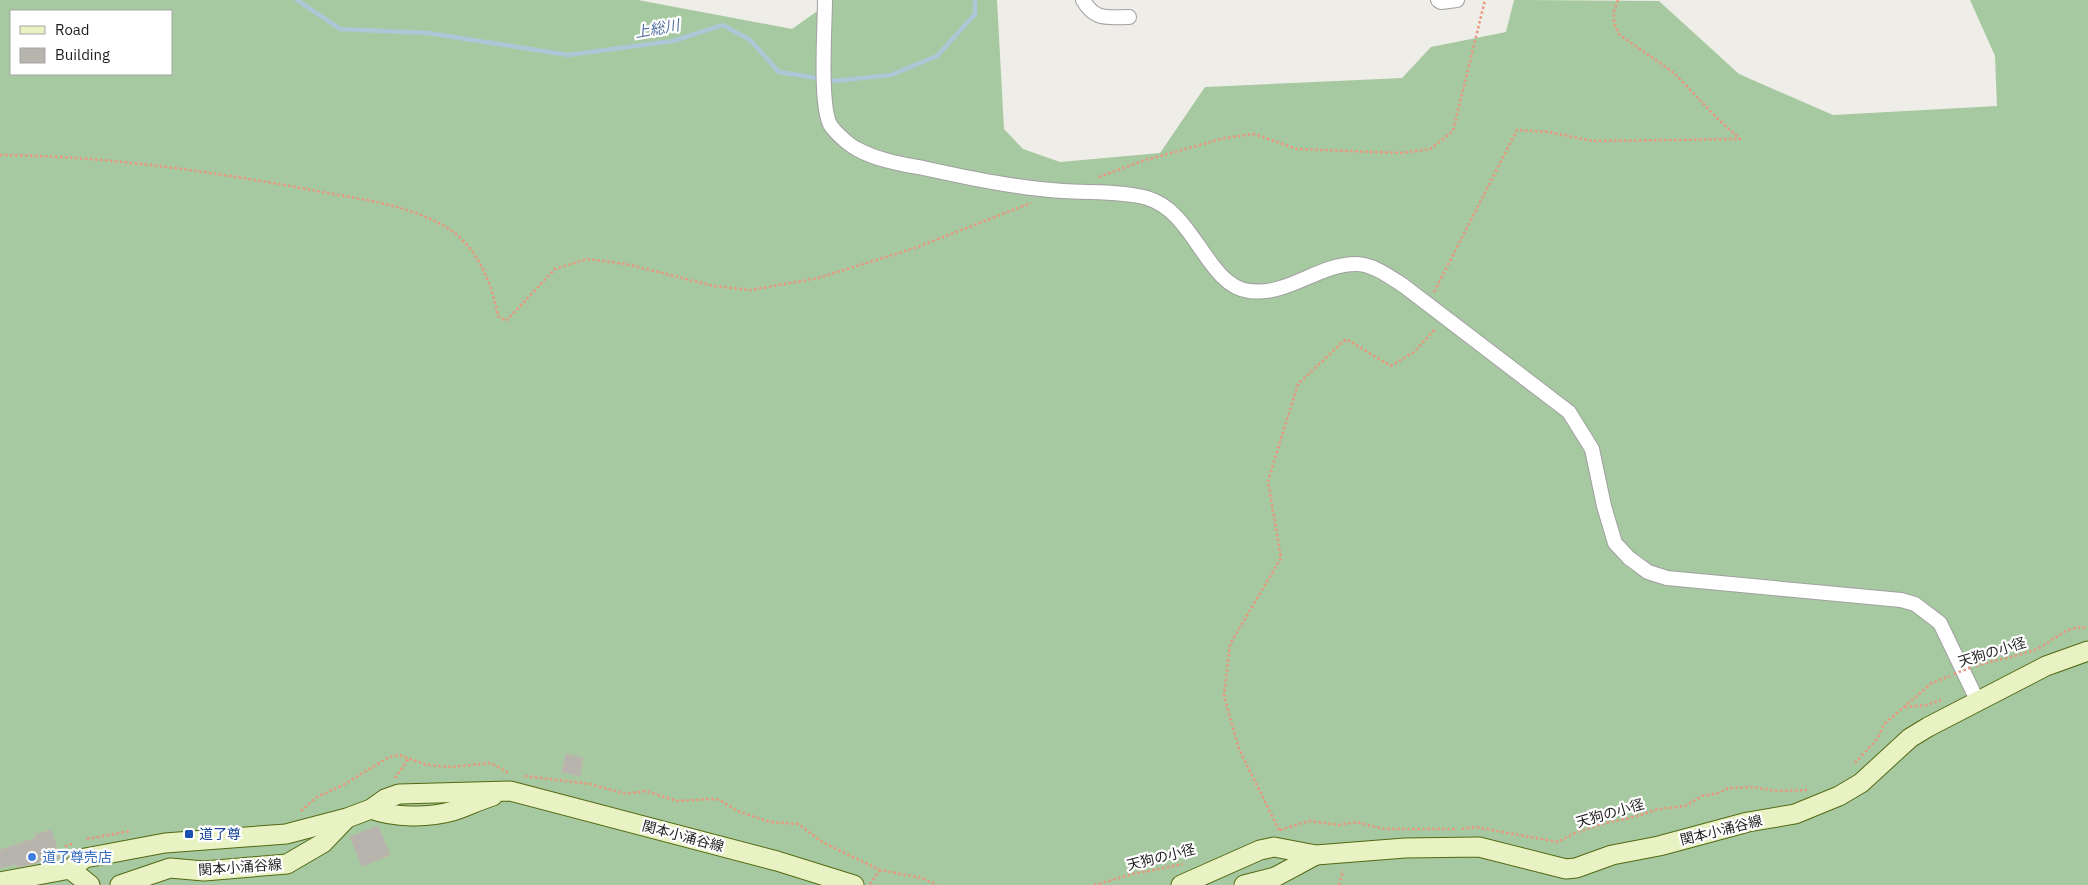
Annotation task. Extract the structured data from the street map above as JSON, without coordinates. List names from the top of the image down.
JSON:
{
  "streets": {
    "main road": ["関本小涌谷線"],
    "path": ["天狗の小径"]
  },
  "water": ["上総川"],
  "places": {
    "transit": ["道了尊"],
    "other": ["道了尊売店"]
  },
  "legend": ["Road", "Building"]
}
